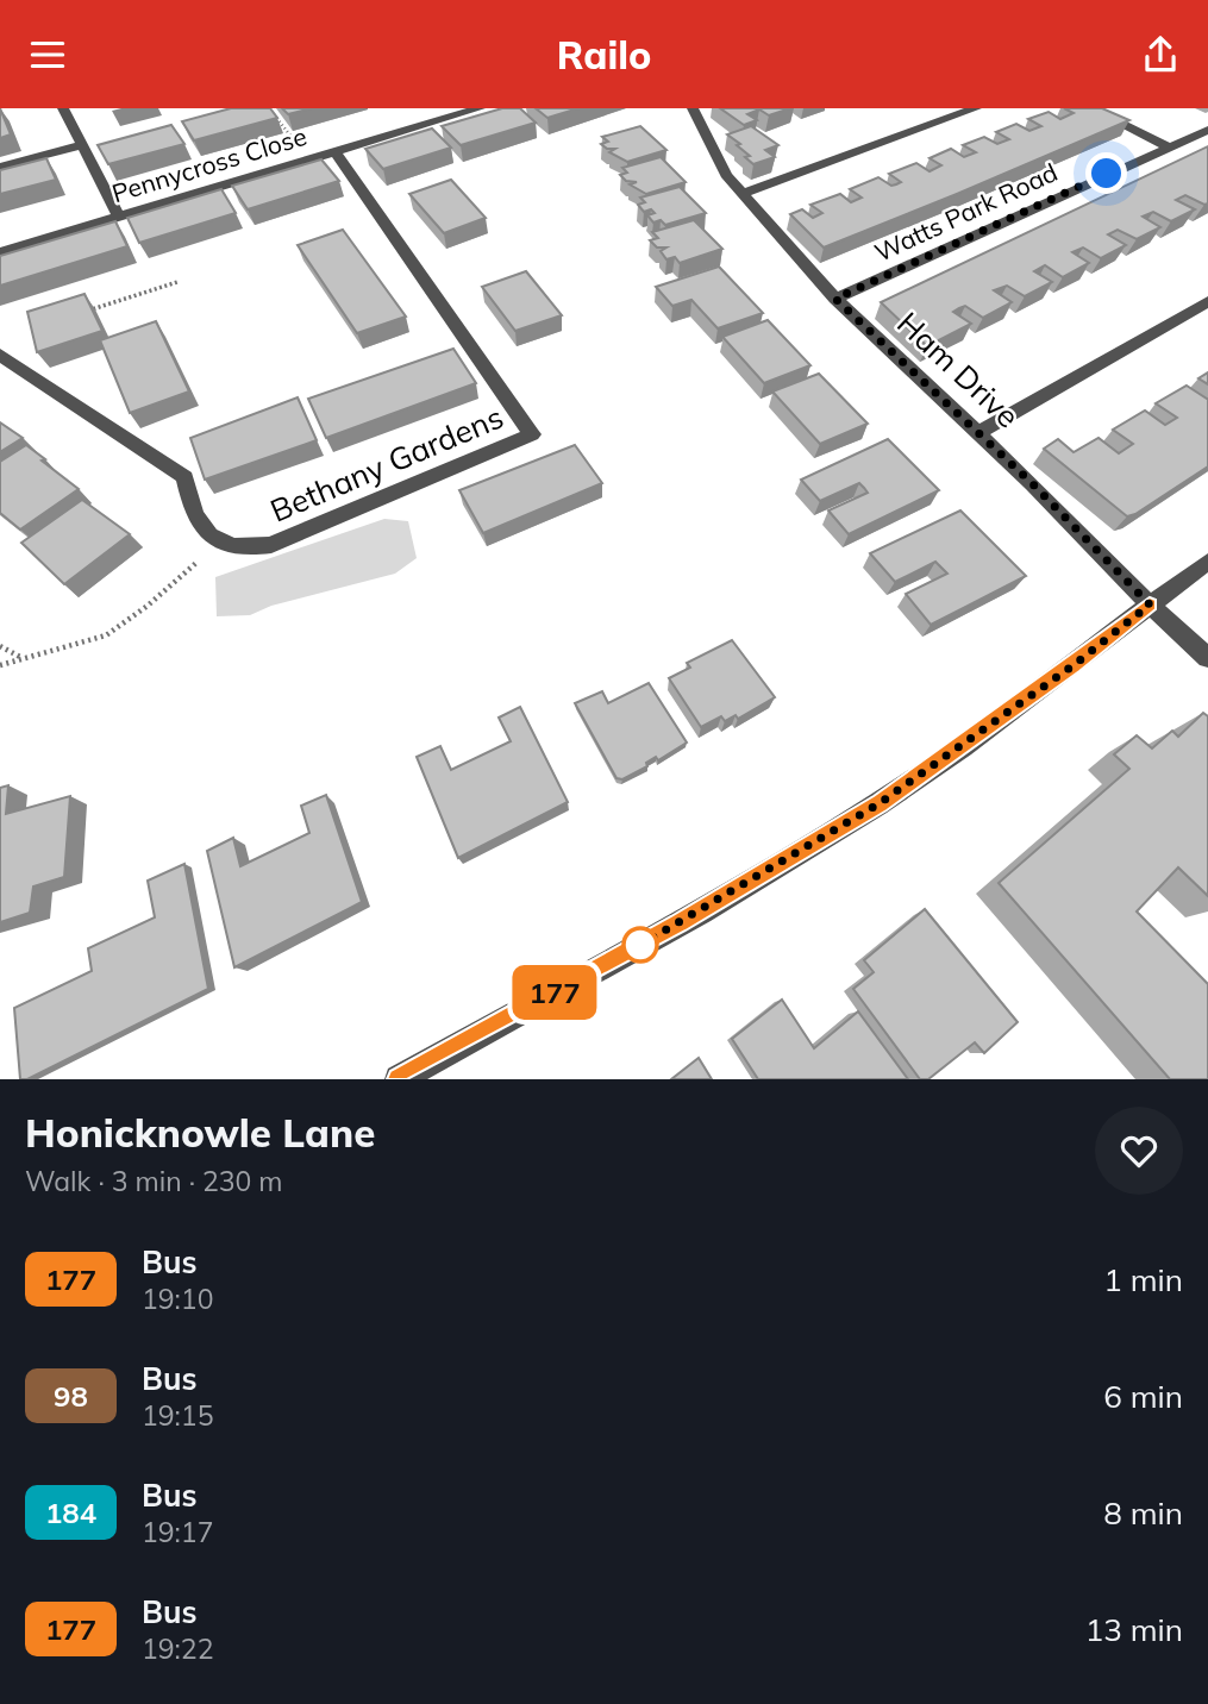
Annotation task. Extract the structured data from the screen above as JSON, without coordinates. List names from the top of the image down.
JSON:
{
  "streets": {
    "street": [
      "Pennycross Close",
      "Watts Park Road",
      "Ham Drive",
      "Bethany Gardens"
    ]
  },
  "crossings": [
    ["Pennycross Close", "Bethany Gardens"],
    ["Watts Park Road", "Ham Drive"]
  ],
  "lines": ["bus line 177"],
  "page": {
    "header": "Railo",
    "on_map": "177",
    "heading": ["Honicknowle Lane", "Walk · 3 min · 230 m"],
    "list": [
      {
        "mark": "177",
        "name": "Bus",
        "note": "19:10",
        "value": "1 min"
      },
      {
        "mark": "98",
        "name": "Bus",
        "note": "19:15",
        "value": "6 min"
      },
      {
        "mark": "184",
        "name": "Bus",
        "note": "19:17",
        "value": "8 min"
      },
      {
        "mark": "177",
        "name": "Bus",
        "note": "19:22",
        "value": "13 min"
      }
    ]
  }
}
